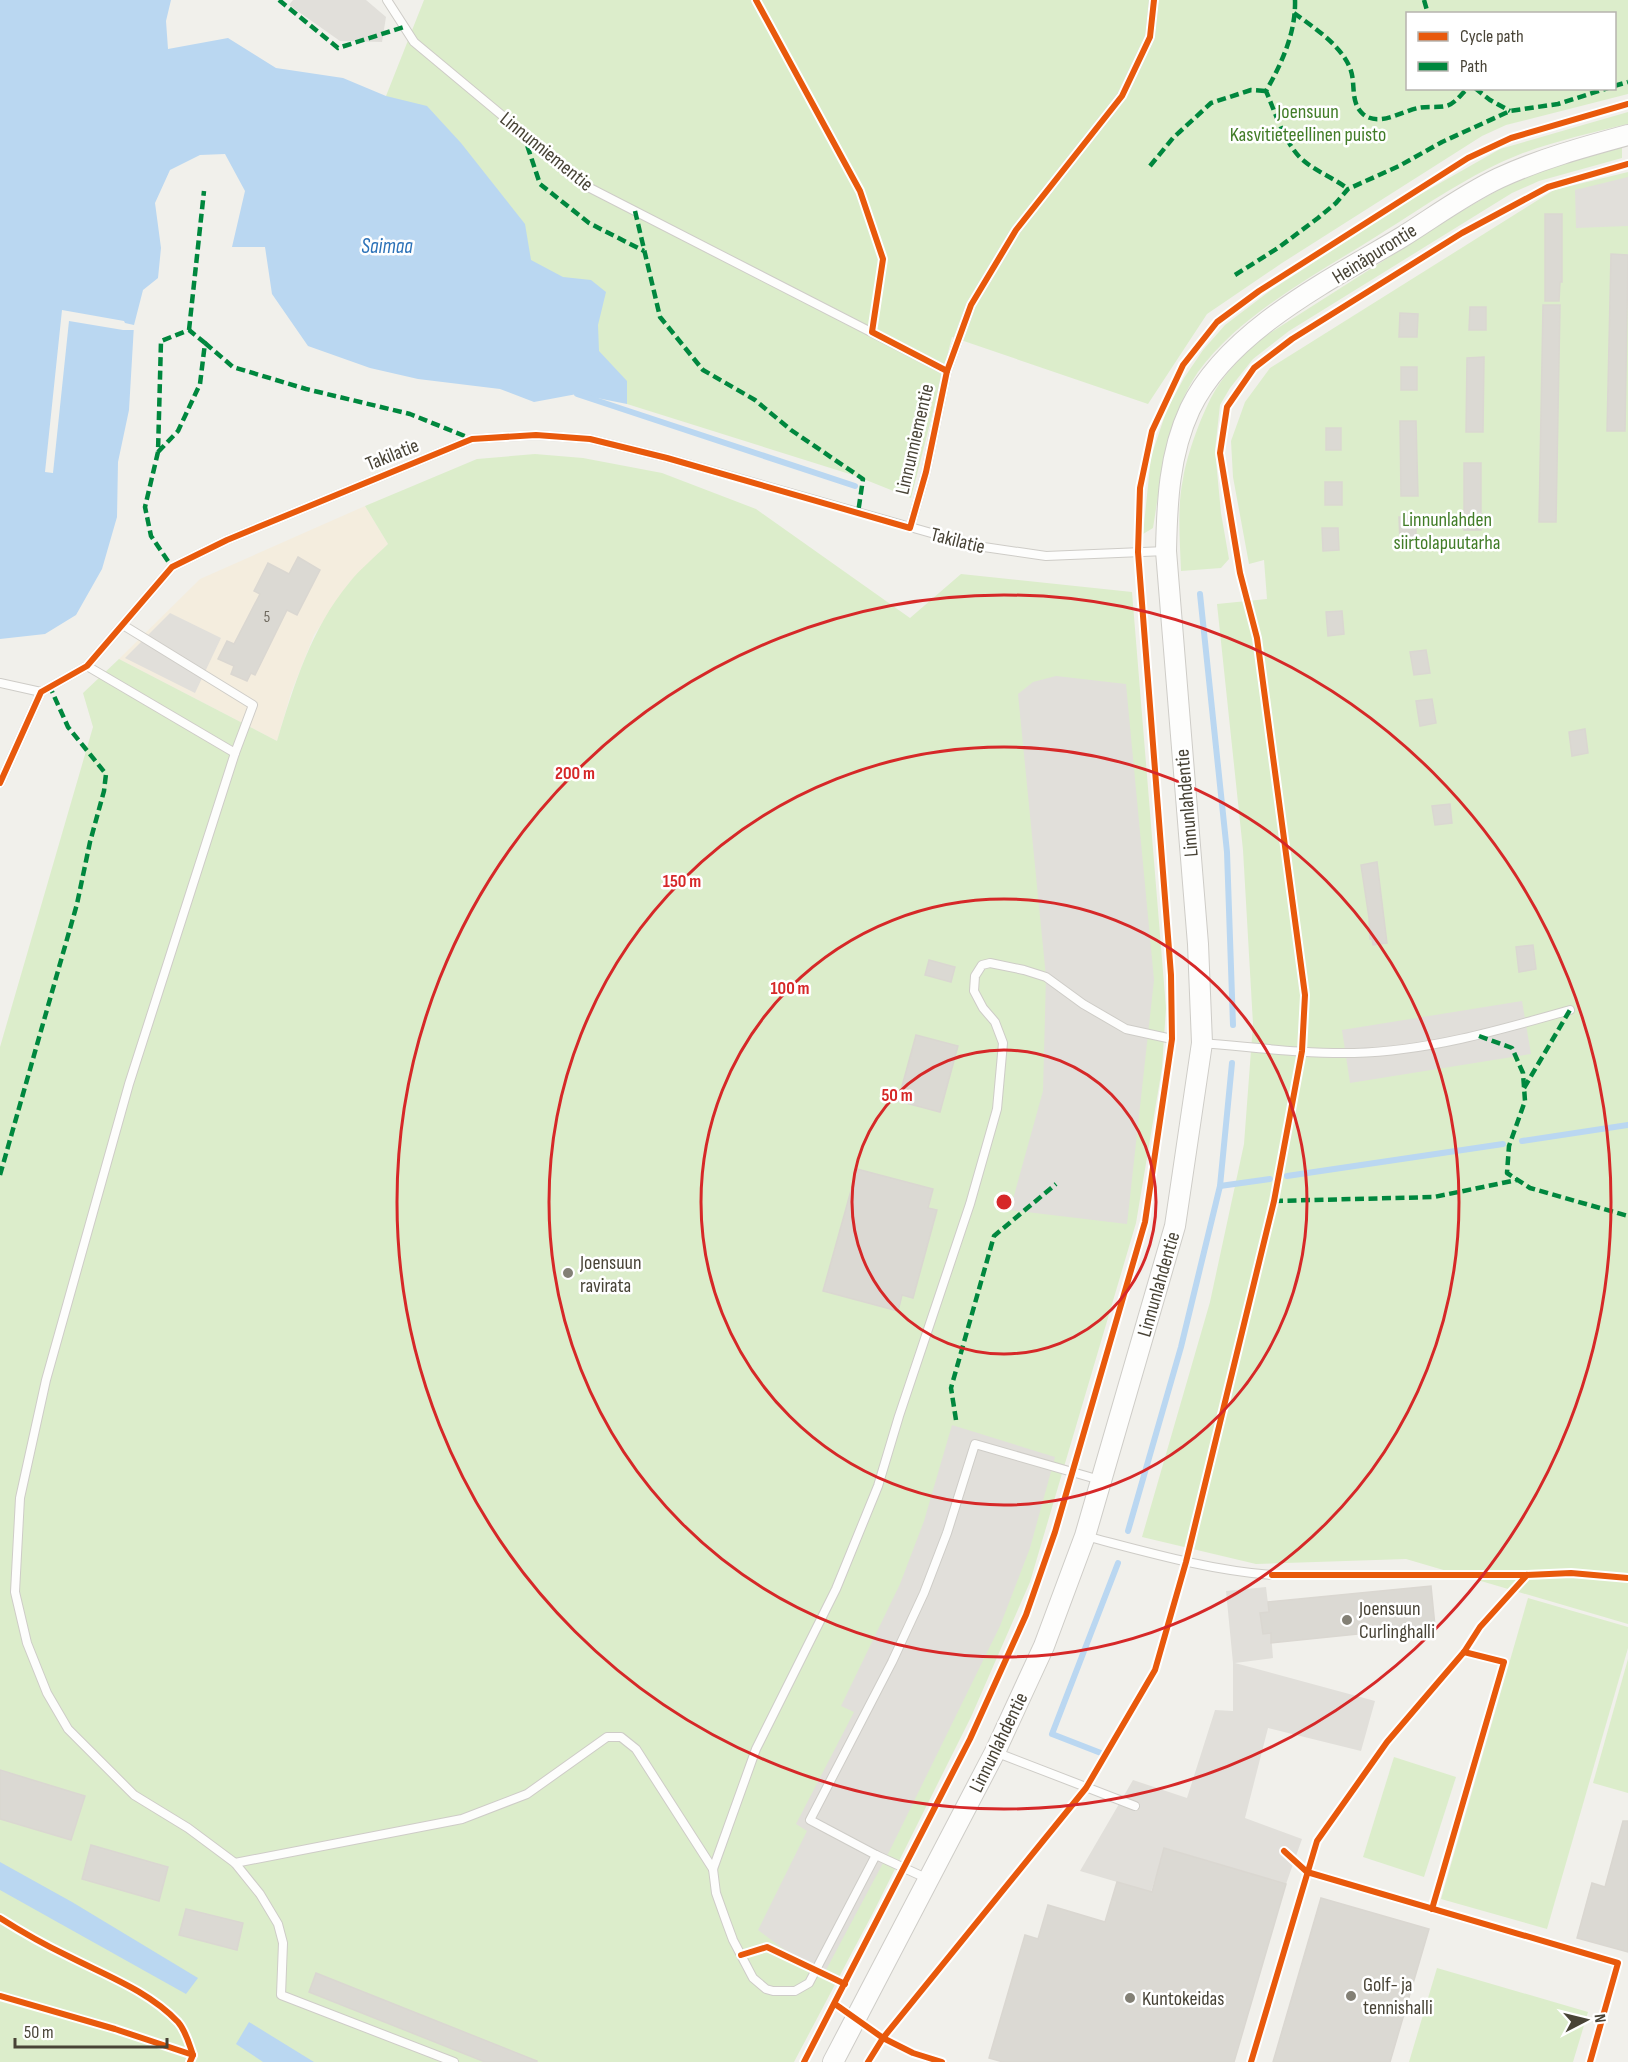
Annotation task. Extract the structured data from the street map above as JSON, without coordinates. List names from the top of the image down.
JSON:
{
  "streets": {
    "street": ["Heinäpurontie", "Linnunlahdentie"],
    "lane": ["Linnunniementie", "Takilatie"]
  },
  "crossings": [
    ["Linnunniementie", "Takilatie"],
    ["Heinäpurontie", "Linnunlahdentie"],
    ["Takilatie", "Linnunlahdentie"]
  ],
  "water": ["Saimaa"],
  "parks": ["Joensuun Kasvitieteellinen puisto", "Linnunlahden siirtolapuutarha"],
  "places": [
    "Joensuun ravirata",
    "Joensuun Curlinghalli",
    "Golf- ja tennishalli",
    "Kuntokeidas"
  ],
  "house_numbers": ["5"],
  "legend": ["Cycle path", "Path"],
  "scale_bar": "50 m",
  "north": "right",
  "rings": [
    "200 m",
    "150 m",
    "100 m",
    "50 m"
  ]
}
